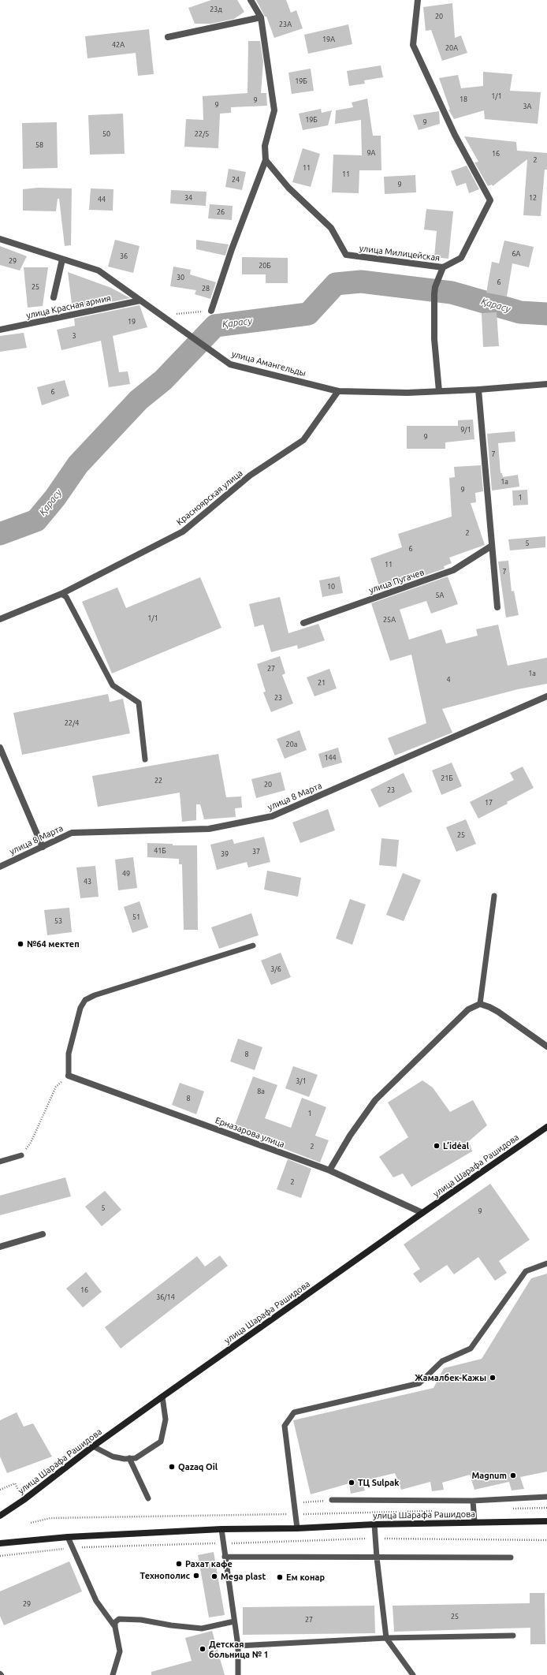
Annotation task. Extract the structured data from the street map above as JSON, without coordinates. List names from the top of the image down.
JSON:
{
  "streets": {
    "main road": ["улица Шарафа Рашидова"],
    "street": [
      "улица Милицейская",
      "улица Красная армия",
      "улица Амангельды",
      "Красноярская улица",
      "улица Пугачев",
      "улица 8 Марта",
      "Ерназарова улица"
    ]
  },
  "crossings": [
    ["улица Красная армия", "улица Амангельды"],
    ["улица Амангельды", "Красноярская улица"],
    ["Ерназарова улица", "улица Шарафа Рашидова"]
  ],
  "water": ["Қарасу"],
  "places": [
    "№64 мектеп",
    "L’idéal",
    "Жамалбек-Кажы",
    "Qazaq Oil",
    "Magnum",
    "ТЦ Sulpak",
    "Рахат кафе",
    "Технополис",
    "Mega plast",
    "Ем конар",
    "Детская больница № 1"
  ],
  "house_numbers": [
    "23д",
    "20",
    "23А",
    "19А",
    "42А",
    "20А",
    "19Б",
    "1/1",
    "18",
    "9",
    "9",
    "3А",
    "19Б",
    "9",
    "50",
    "22/5",
    "58",
    "9А",
    "16",
    "2",
    "11",
    "11",
    "24",
    "9",
    "34",
    "12",
    "44",
    "26",
    "6А",
    "36",
    "29",
    "20Б",
    "30",
    "6",
    "25",
    "28",
    "19",
    "3",
    "6",
    "9/1",
    "9",
    "7",
    "1а",
    "9",
    "1",
    "2",
    "5",
    "6",
    "11",
    "7",
    "10",
    "5А",
    "1/1",
    "25А",
    "27",
    "1а",
    "4",
    "21",
    "23",
    "22/4",
    "20а",
    "144",
    "21Б",
    "22",
    "20",
    "23",
    "17",
    "25",
    "41Б",
    "37",
    "39",
    "49",
    "43",
    "51",
    "53",
    "3/6",
    "8",
    "3/1",
    "8а",
    "8",
    "1",
    "2",
    "2",
    "5",
    "9",
    "16",
    "36/14",
    "29",
    "25",
    "27"
  ]
}
